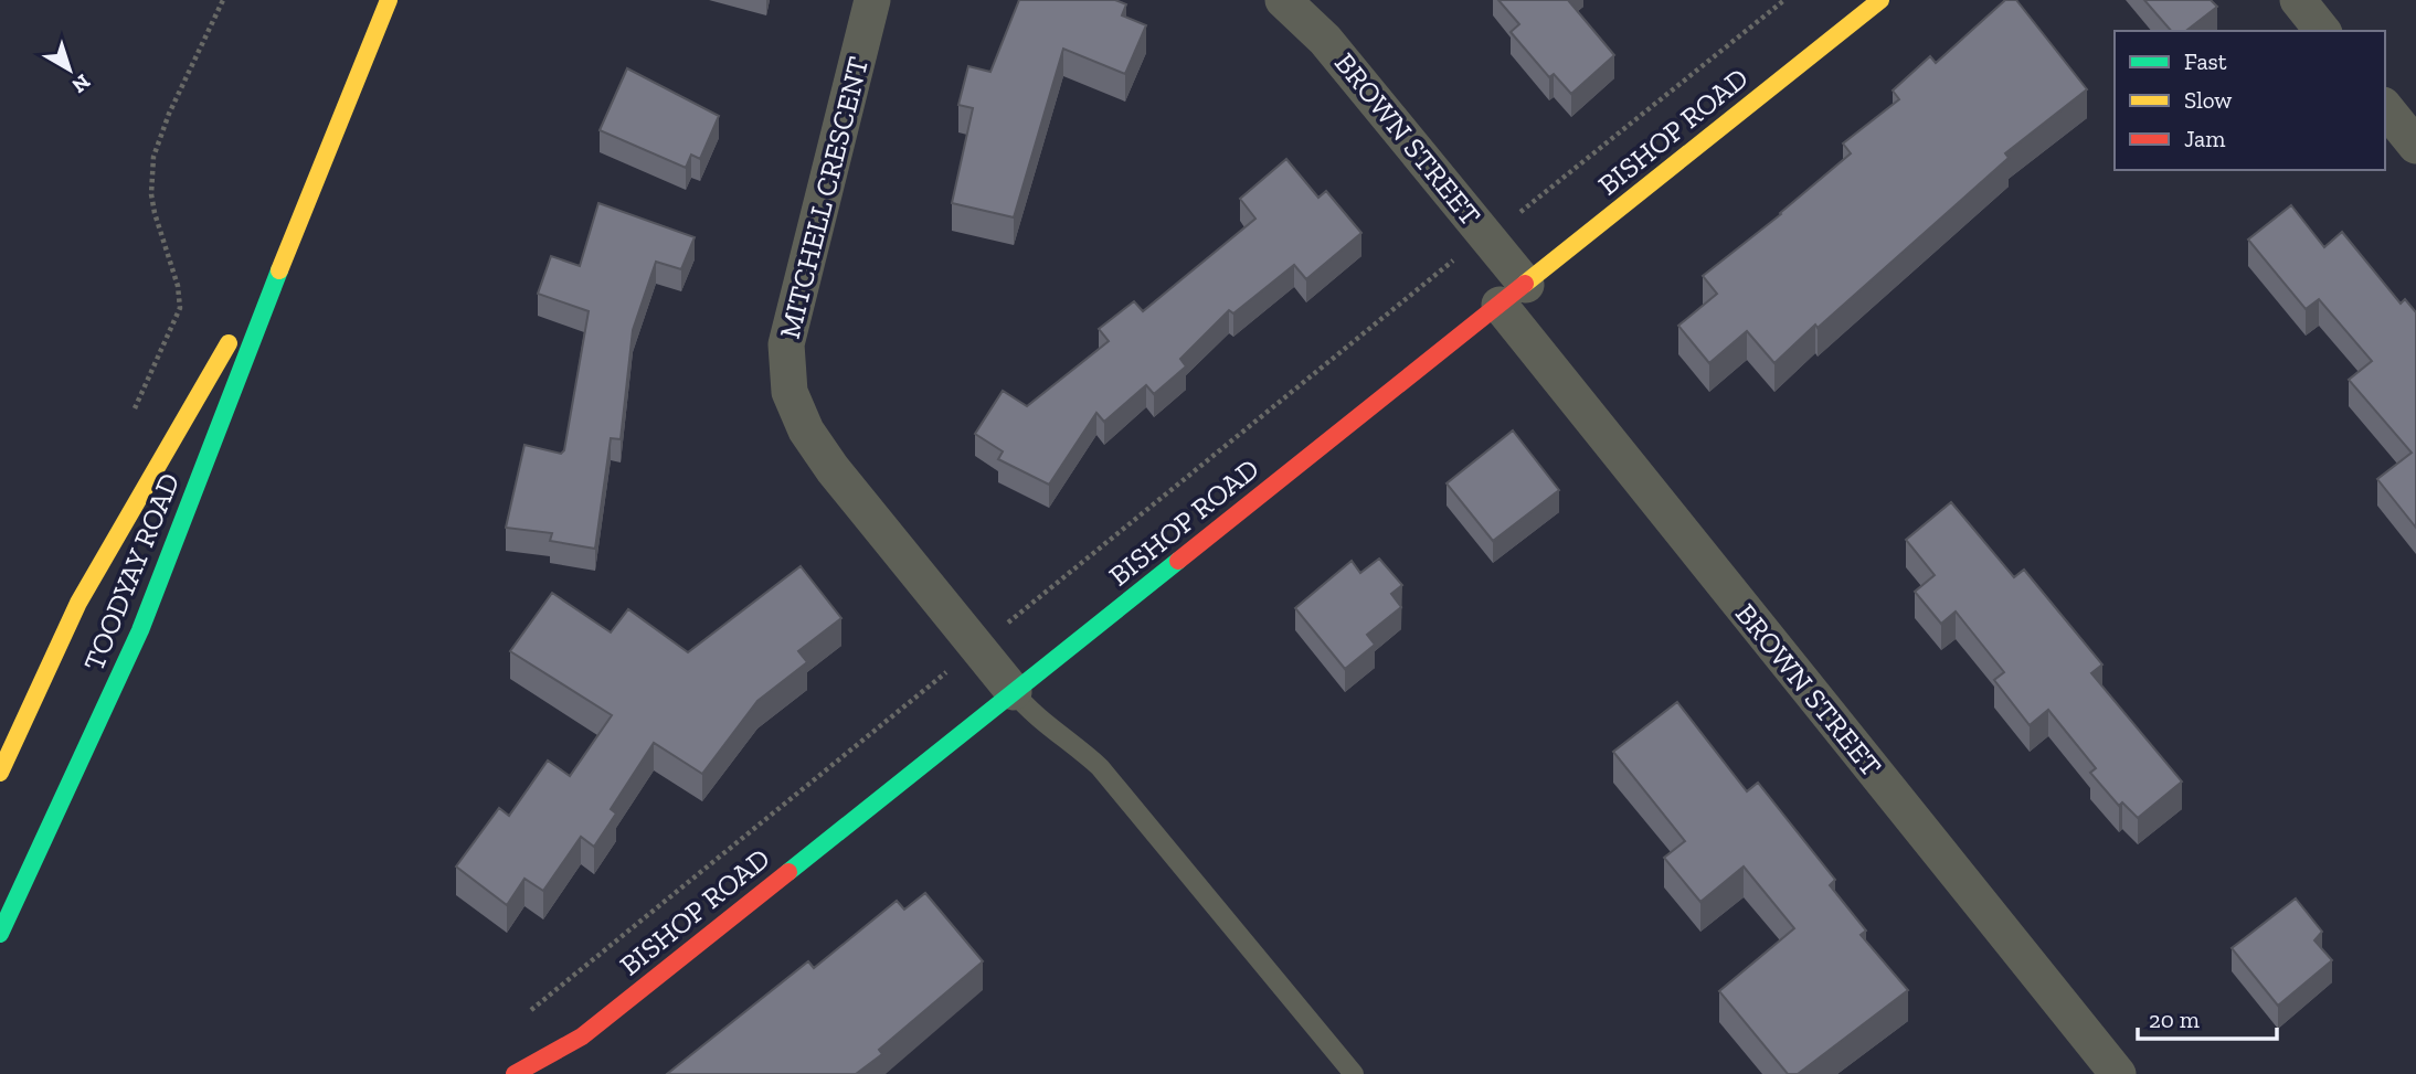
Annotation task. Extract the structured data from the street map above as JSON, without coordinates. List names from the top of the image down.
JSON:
{
  "streets": {
    "street": [
      "BISHOP ROAD",
      "BROWN STREET",
      "MITCHELL CRESCENT",
      "TOODYAY ROAD"
    ]
  },
  "crossings": [
    ["BISHOP ROAD", "BROWN STREET"],
    ["BISHOP ROAD", "MITCHELL CRESCENT"]
  ],
  "legend": ["Fast", "Slow", "Jam"],
  "scale_bar": "20 m",
  "north": "bottom right"
}
